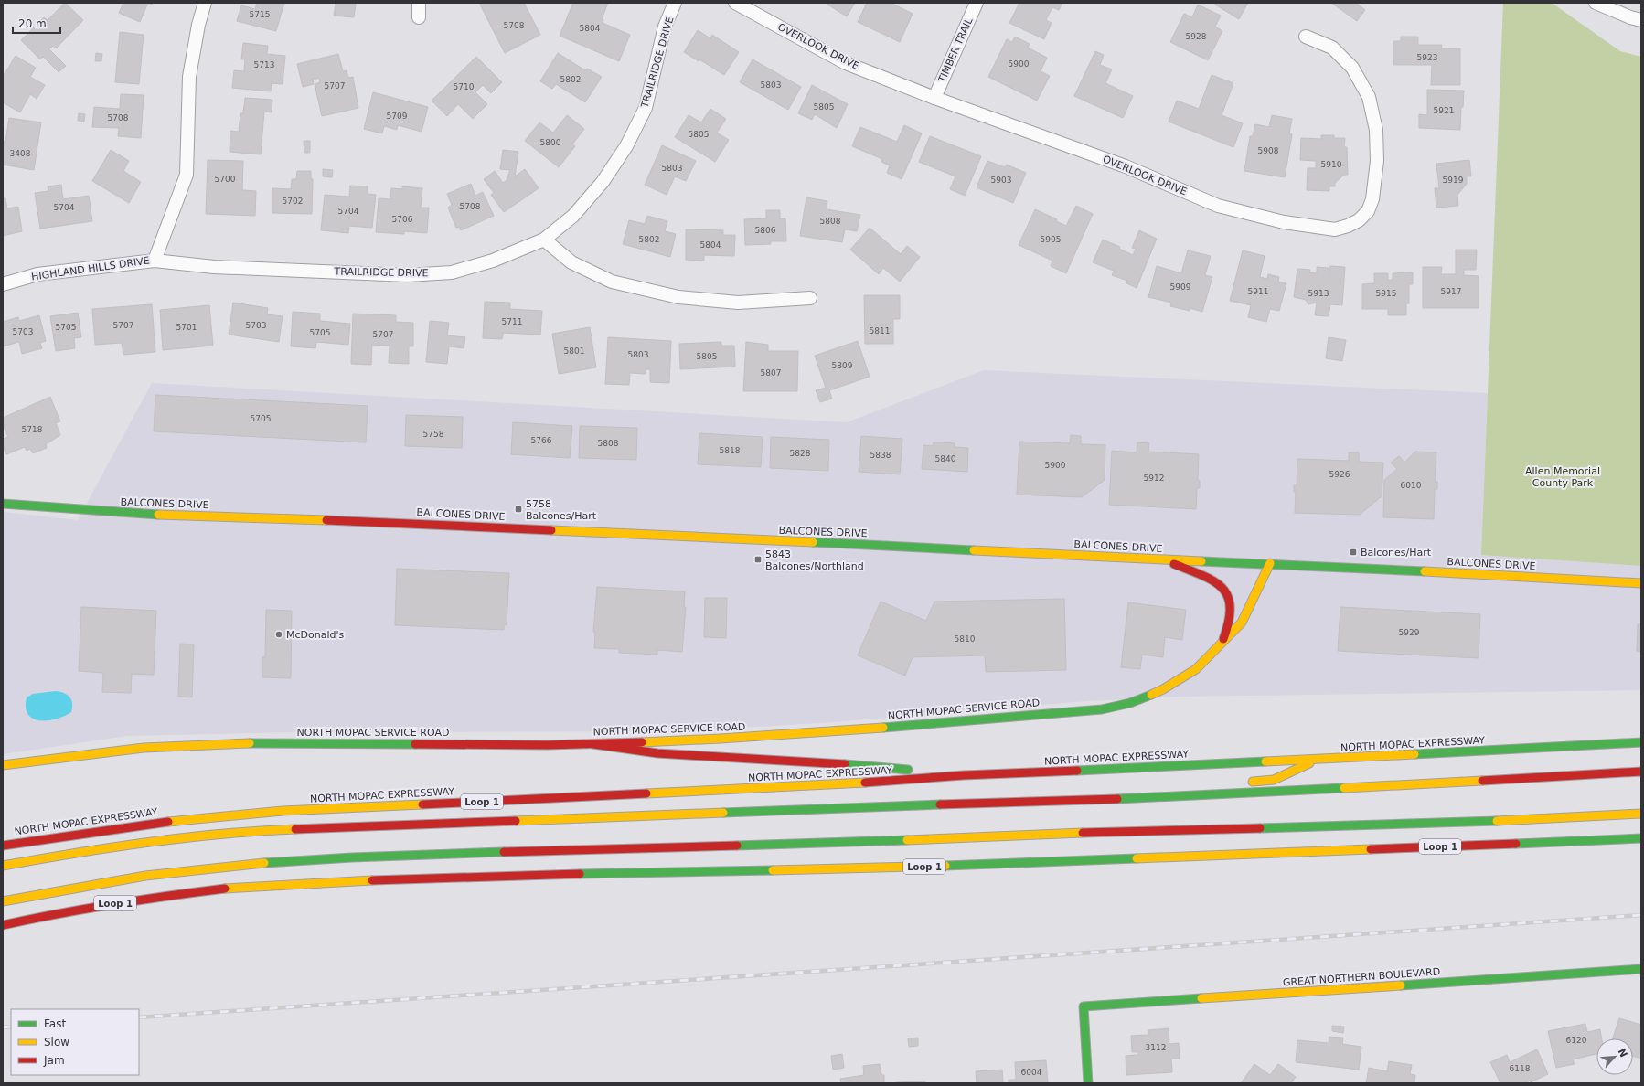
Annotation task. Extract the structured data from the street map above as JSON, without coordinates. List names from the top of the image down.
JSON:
{
  "streets": {
    "main road": [
      "BALCONES DRIVE",
      "NORTH MOPAC SERVICE ROAD",
      "NORTH MOPAC EXPRESSWAY",
      "Loop 1",
      "GREAT NORTHERN BOULEVARD"
    ],
    "street": [
      "OVERLOOK DRIVE",
      "TIMBER TRAIL",
      "TRAILRIDGE DRIVE",
      "HIGHLAND HILLS DRIVE"
    ]
  },
  "crossings": [
    ["OVERLOOK DRIVE", "TIMBER TRAIL"],
    ["TRAILRIDGE DRIVE", "HIGHLAND HILLS DRIVE"],
    ["BALCONES DRIVE", "NORTH MOPAC SERVICE ROAD"]
  ],
  "parks": ["Allen Memorial County Park"],
  "places": {
    "transit": ["5758 Balcones/Hart", "Balcones/Hart", "5843 Balcones/Northland"],
    "other": ["McDonald's"]
  },
  "house_numbers": [
    "5715",
    "5708",
    "5804",
    "5928",
    "5923",
    "5900",
    "5713",
    "5802",
    "5803",
    "5707",
    "5710",
    "5805",
    "5921",
    "5709",
    "5708",
    "5805",
    "5800",
    "5908",
    "3408",
    "5910",
    "5803",
    "5700",
    "5903",
    "5919",
    "5702",
    "5708",
    "5704",
    "5704",
    "5706",
    "5808",
    "5806",
    "5802",
    "5905",
    "5804",
    "5909",
    "5911",
    "5917",
    "5913",
    "5915",
    "5711",
    "5707",
    "5703",
    "5705",
    "5701",
    "5811",
    "5703",
    "5705",
    "5707",
    "5801",
    "5803",
    "5805",
    "5809",
    "5807",
    "5705",
    "5718",
    "5758",
    "5766",
    "5808",
    "5818",
    "5828",
    "5838",
    "5840",
    "5900",
    "5926",
    "5912",
    "6010",
    "5929",
    "5810",
    "6120",
    "3112",
    "6118",
    "6004"
  ],
  "legend": ["Fast", "Slow", "Jam"],
  "scale_bar": "20 m",
  "north": "top right"
}
